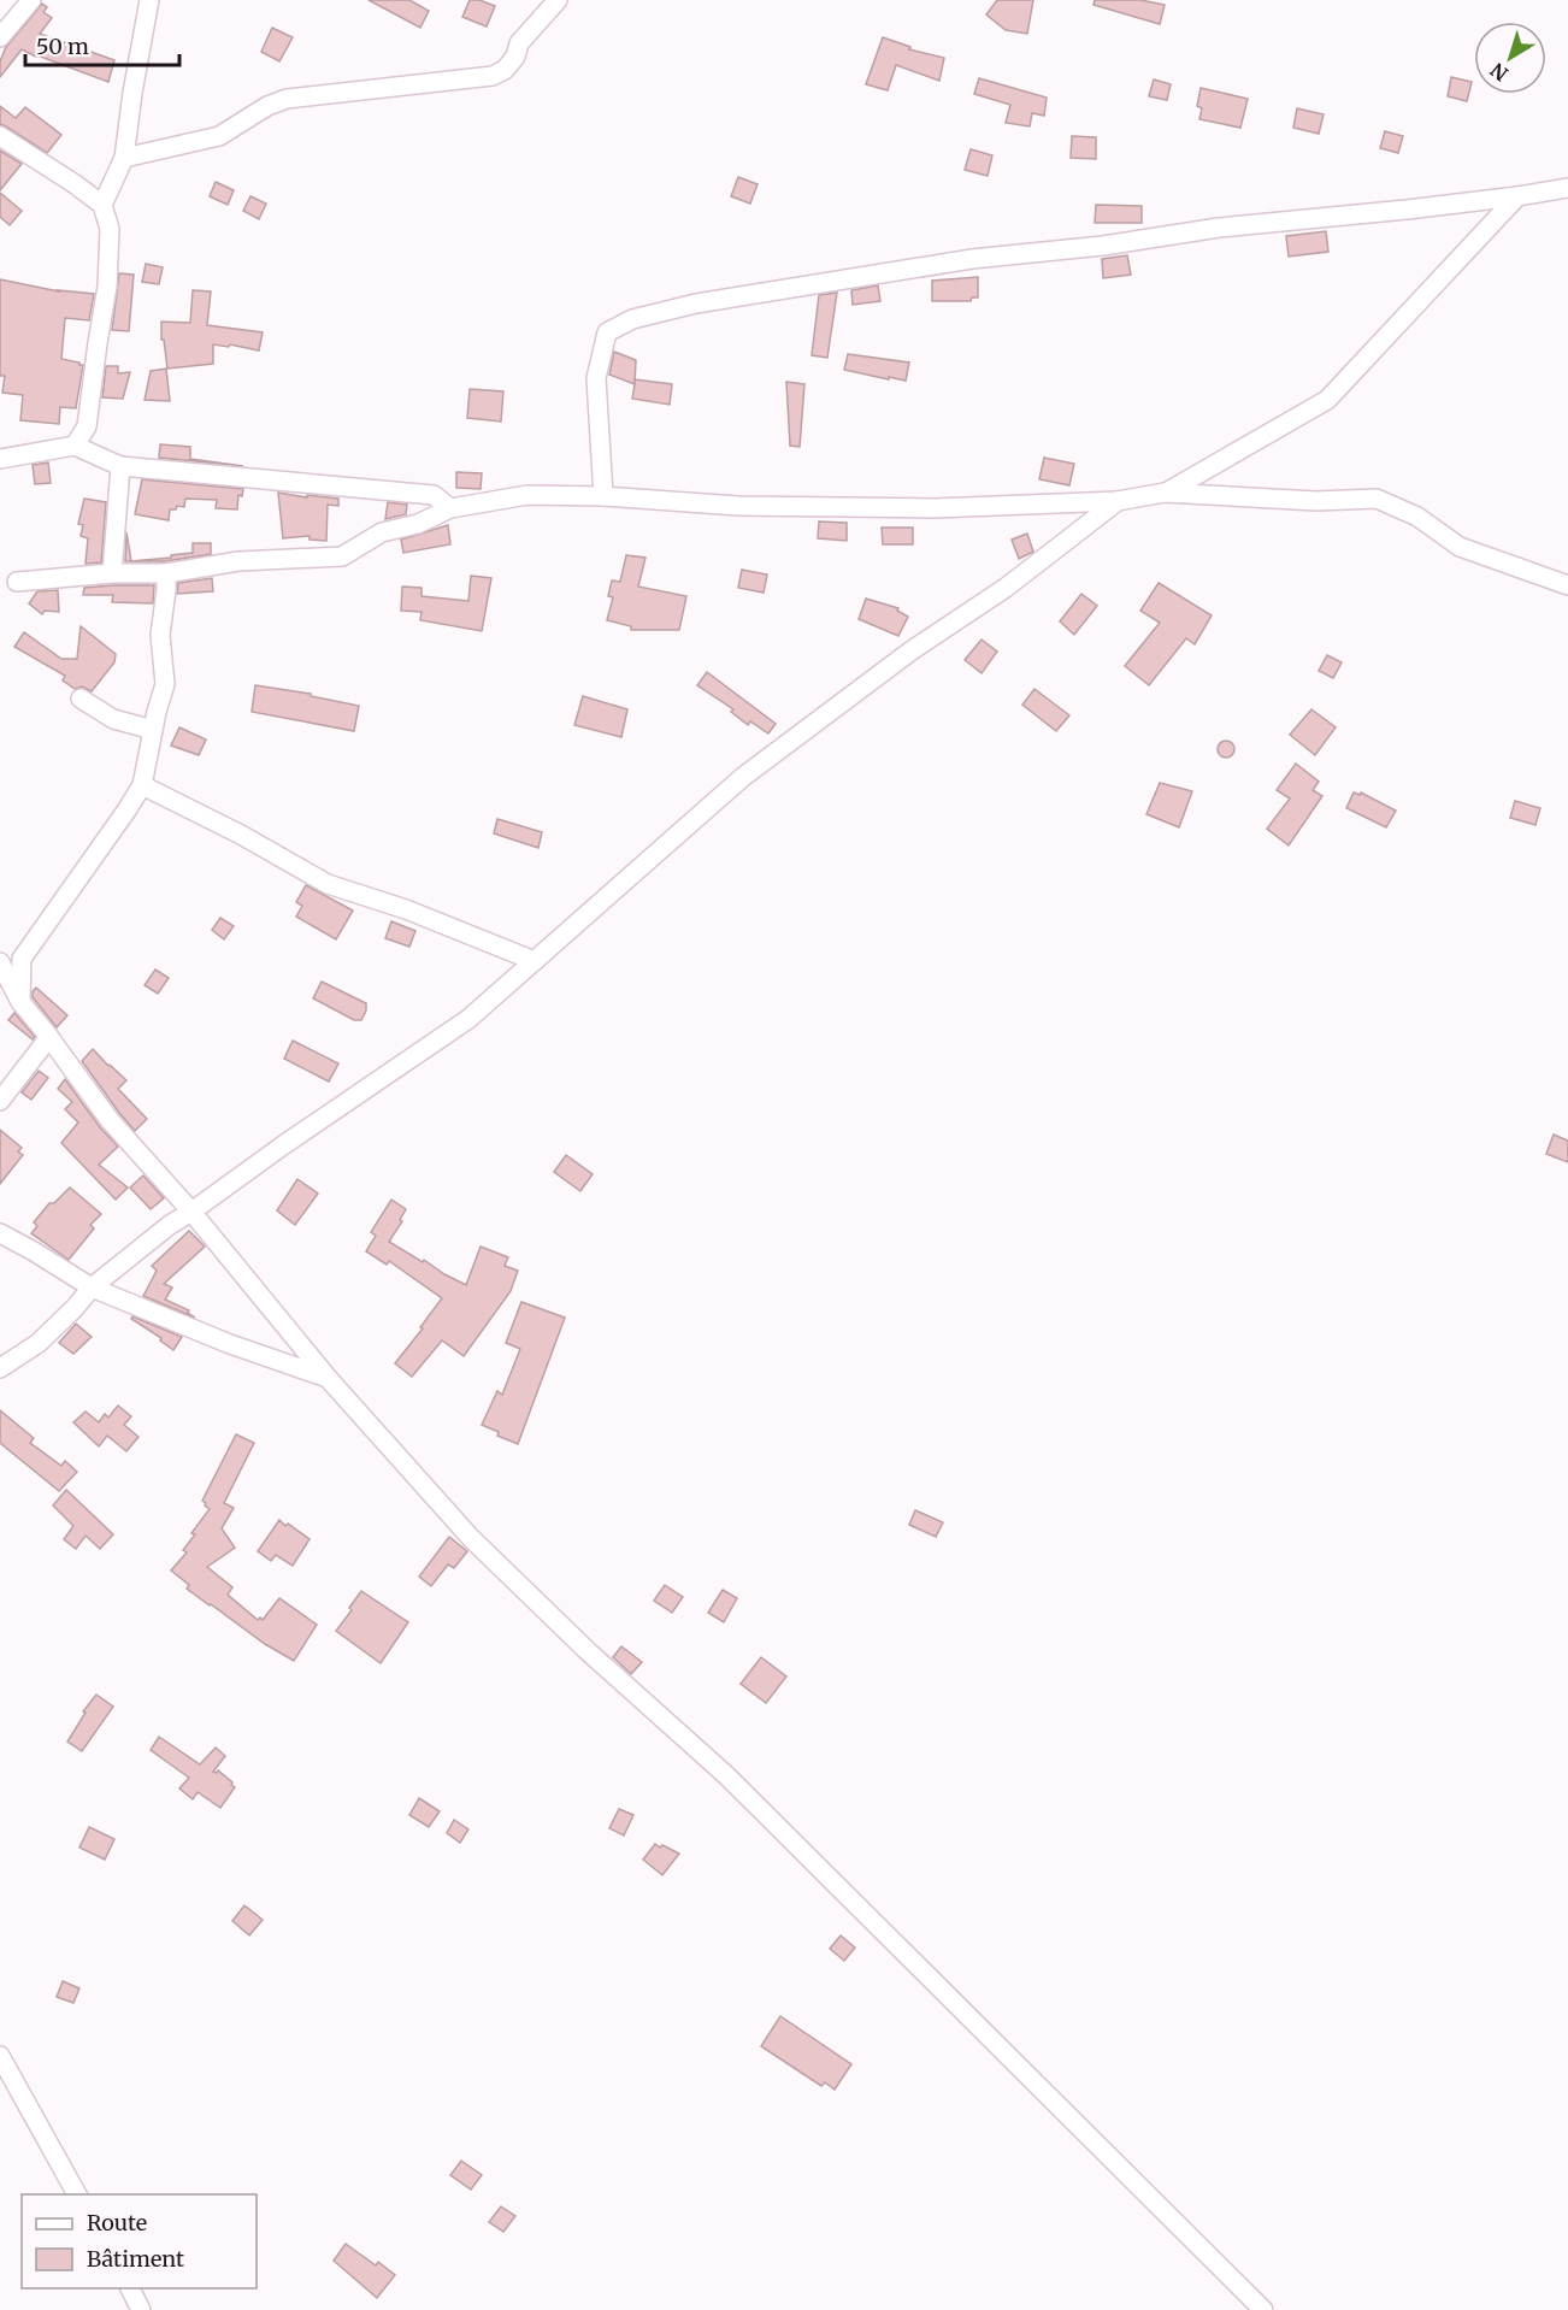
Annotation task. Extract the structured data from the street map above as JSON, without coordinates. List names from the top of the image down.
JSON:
{
  "legend": ["Route", "Bâtiment"],
  "scale_bar": "50 m",
  "north": "bottom left"
}
